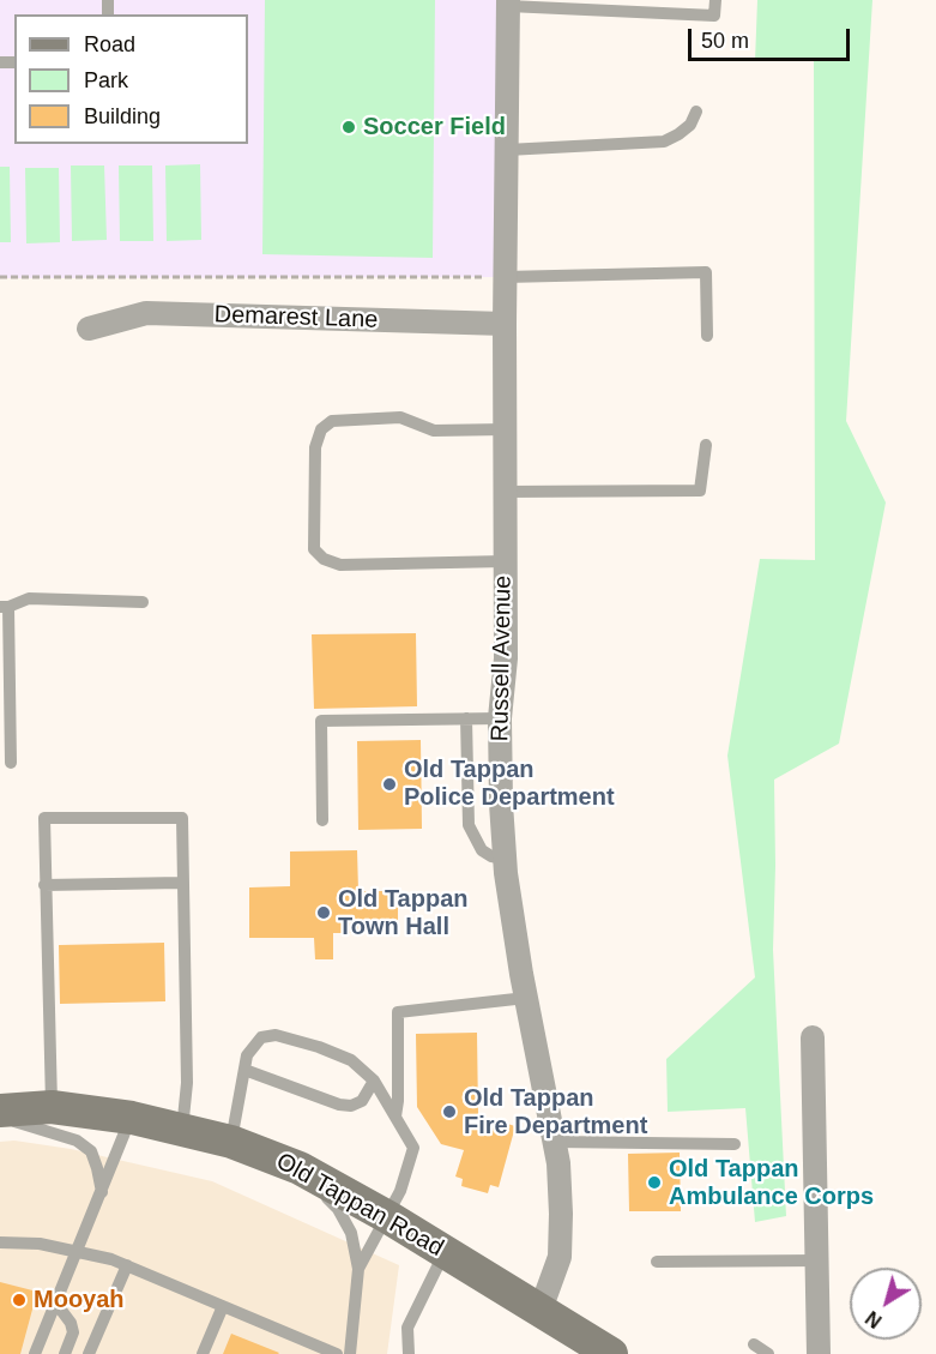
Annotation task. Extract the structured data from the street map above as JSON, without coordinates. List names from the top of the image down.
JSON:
{
  "streets": {
    "main road": ["Old Tappan Road"],
    "street": ["Demarest Lane", "Russell Avenue"]
  },
  "crossings": [
    ["Demarest Lane", "Russell Avenue"],
    ["Russell Avenue", "Old Tappan Road"]
  ],
  "places": [
    "Soccer Field",
    "Old Tappan Police Department",
    "Old Tappan Town Hall",
    "Old Tappan Fire Department",
    "Old Tappan Ambulance Corps",
    "Mooyah"
  ],
  "legend": ["Road", "Park", "Building"],
  "scale_bar": "50 m",
  "north": "bottom left"
}
